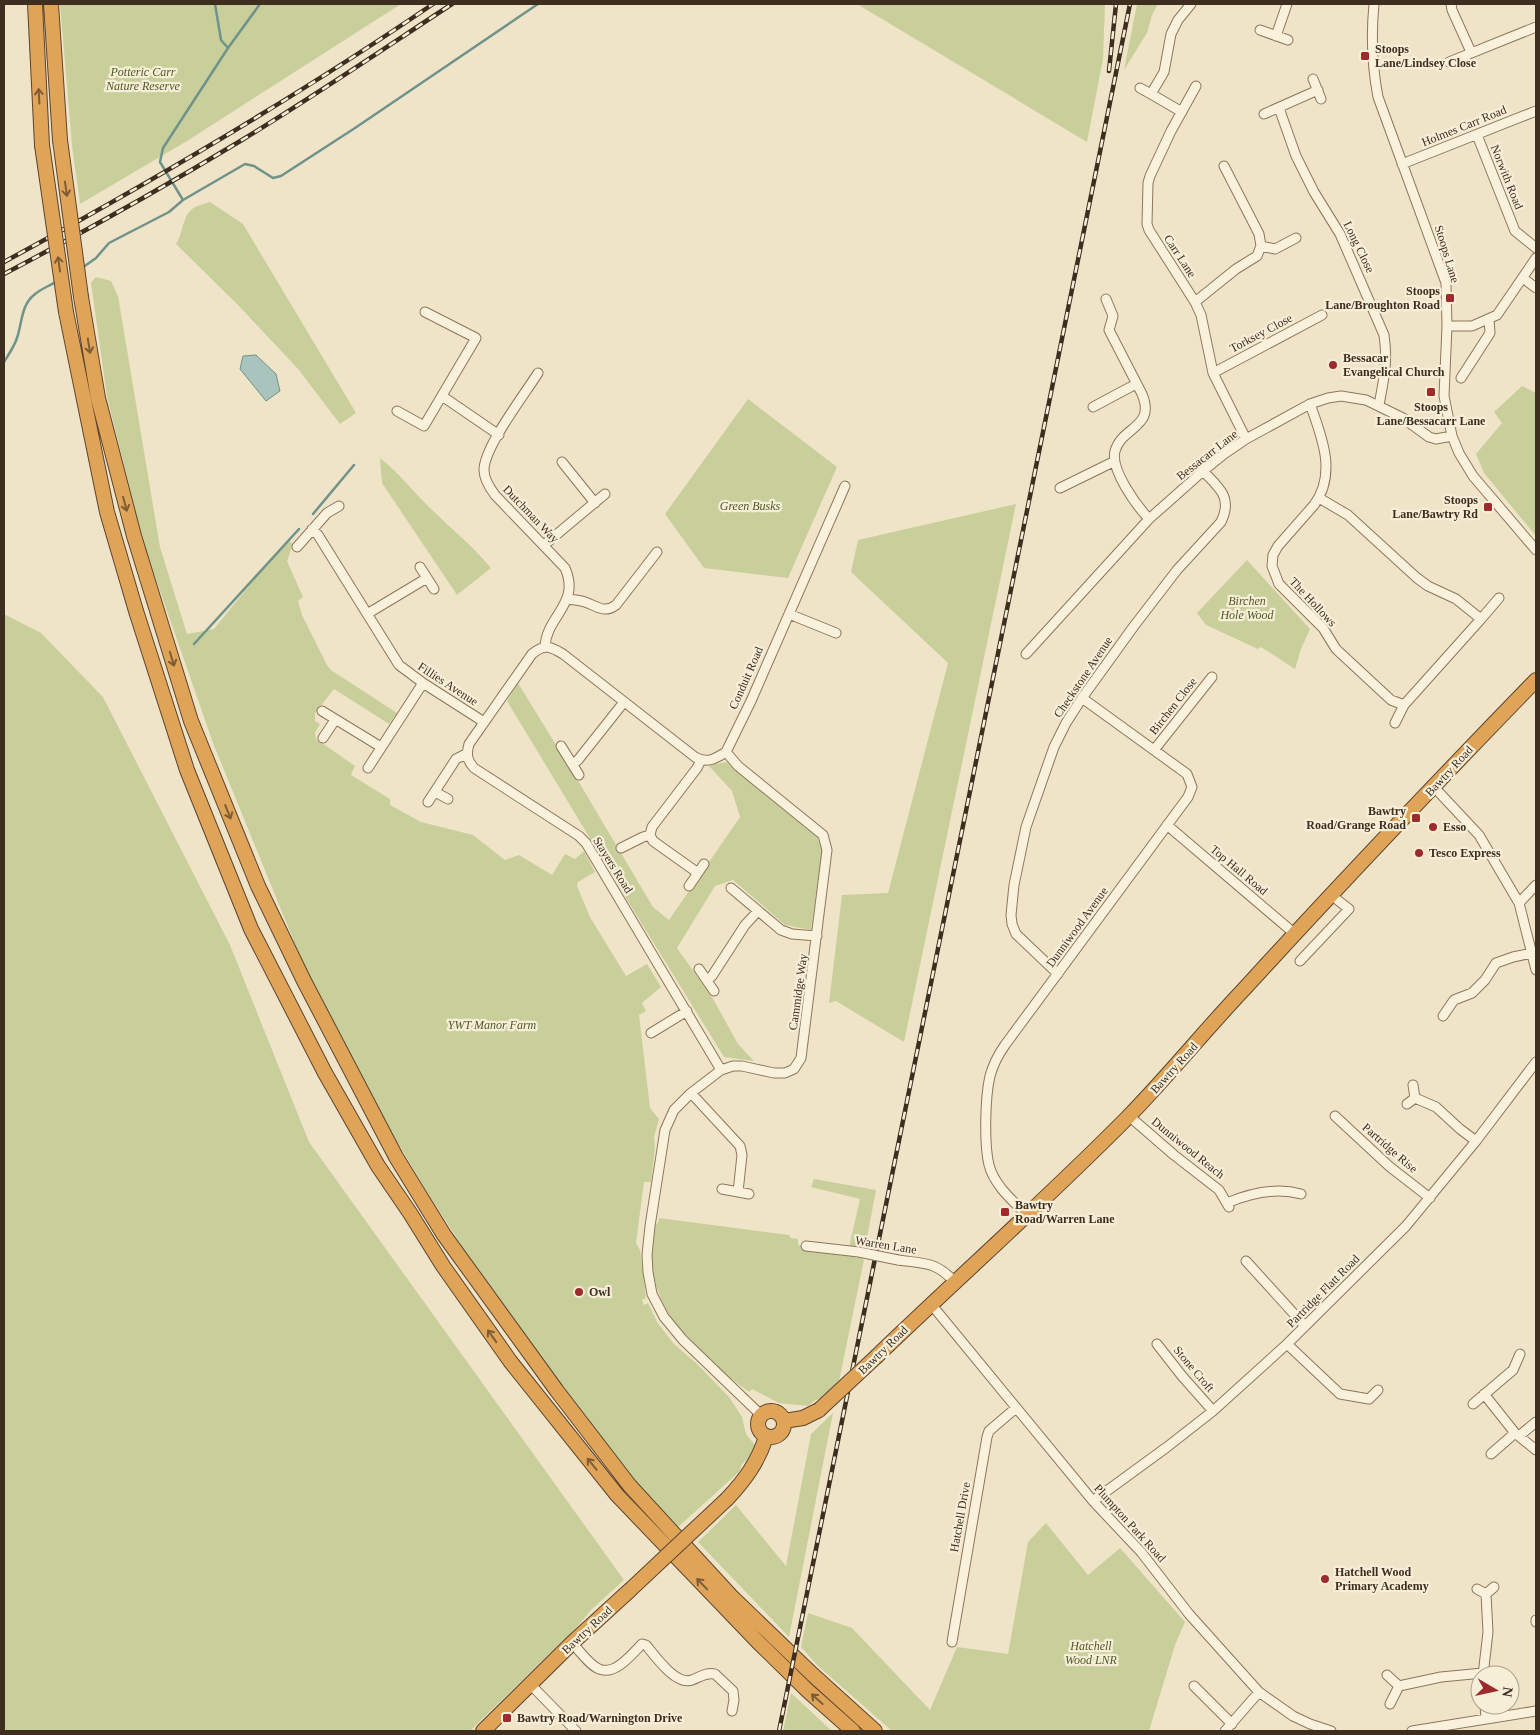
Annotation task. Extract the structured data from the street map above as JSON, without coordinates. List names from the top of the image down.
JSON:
{
  "streets": {
    "highway": ["Bawtry Road"],
    "street": [
      "Holmes Carr Road",
      "Norwith Road",
      "Long Close",
      "Stoops Lane",
      "Carr Lane",
      "Torksey Close",
      "Bessacarr Lane",
      "Dutchman Way",
      "The Hollows",
      "Checkstone Avenue",
      "Conduit Road",
      "Fillies Avenue",
      "Birchen Close",
      "Stayers Road",
      "Top Hall Road",
      "Dunniwood Avenue",
      "Cammidge Way",
      "Dunniwood Reach",
      "Partridge Rise",
      "Warren Lane",
      "Partridge Flatt Road",
      "Stone Croft",
      "Hatchell Drive",
      "Plumpton Park Road"
    ]
  },
  "crossings": [
    ["Holmes Carr Road", "Norwith Road"],
    ["Holmes Carr Road", "Stoops Lane"],
    ["Long Close", "Bessacarr Lane"],
    ["Stoops Lane", "Bessacarr Lane"],
    ["Carr Lane", "Torksey Close"],
    ["Carr Lane", "Bessacarr Lane"],
    ["Bessacarr Lane", "The Hollows"],
    ["Bessacarr Lane", "Checkstone Avenue"],
    ["Checkstone Avenue", "Dunniwood Avenue"],
    ["Conduit Road", "Cammidge Way"],
    ["Birchen Close", "Dunniwood Avenue"],
    ["Bawtry Road", "Top Hall Road"],
    ["Bawtry Road", "Dunniwood Avenue"],
    ["Bawtry Road", "Dunniwood Reach"],
    ["Bawtry Road", "Warren Lane"],
    ["Bawtry Road", "Plumpton Park Road"],
    ["Stayers Road", "Cammidge Way"],
    ["Top Hall Road", "Dunniwood Avenue"],
    ["Partridge Rise", "Partridge Flatt Road"],
    ["Partridge Flatt Road", "Stone Croft"],
    ["Partridge Flatt Road", "Plumpton Park Road"],
    ["Hatchell Drive", "Plumpton Park Road"]
  ],
  "parks": [
    "Potteric Carr Nature Reserve",
    "Green Busks",
    "Birchen Hole Wood",
    "YWT Manor Farm",
    "Hatchell Wood LNR"
  ],
  "places": {
    "transit": [
      "Stoops Lane/Lindsey Close",
      "Stoops Lane/Broughton Road",
      "Stoops Lane/Bessacarr Lane",
      "Stoops Lane/Bawtry Rd",
      "Bawtry Road/Grange Road",
      "Bawtry Road/Warren Lane",
      "Bawtry Road/Warnington Drive"
    ],
    "other": [
      "Bessacar Evangelical Church",
      "Esso",
      "Tesco Express",
      "Owl",
      "Hatchell Wood Primary Academy"
    ]
  },
  "north": "right"
}
